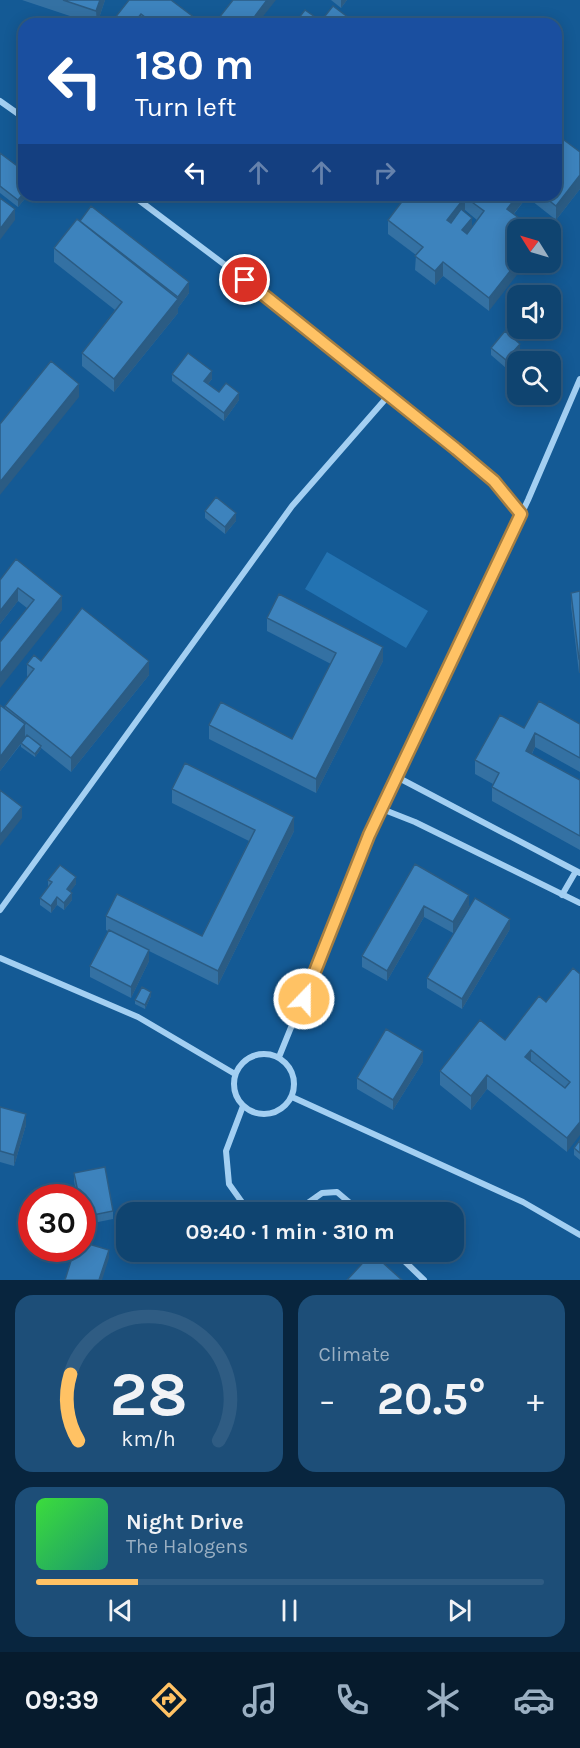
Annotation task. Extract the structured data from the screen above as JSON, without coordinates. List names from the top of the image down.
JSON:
{
  "north": "top left",
  "page": {
    "turn": ["180 m", "Turn left"],
    "limit": "30",
    "trip": "09:40 · 1 min · 310 m",
    "tile": "Climate",
    "heat": ["−", "20.5°", "+"],
    "song": ["Night Drive", "The Halogens"],
    "tabs": "09:39",
    "gauge": ["28", "km/h"]
  }
}
